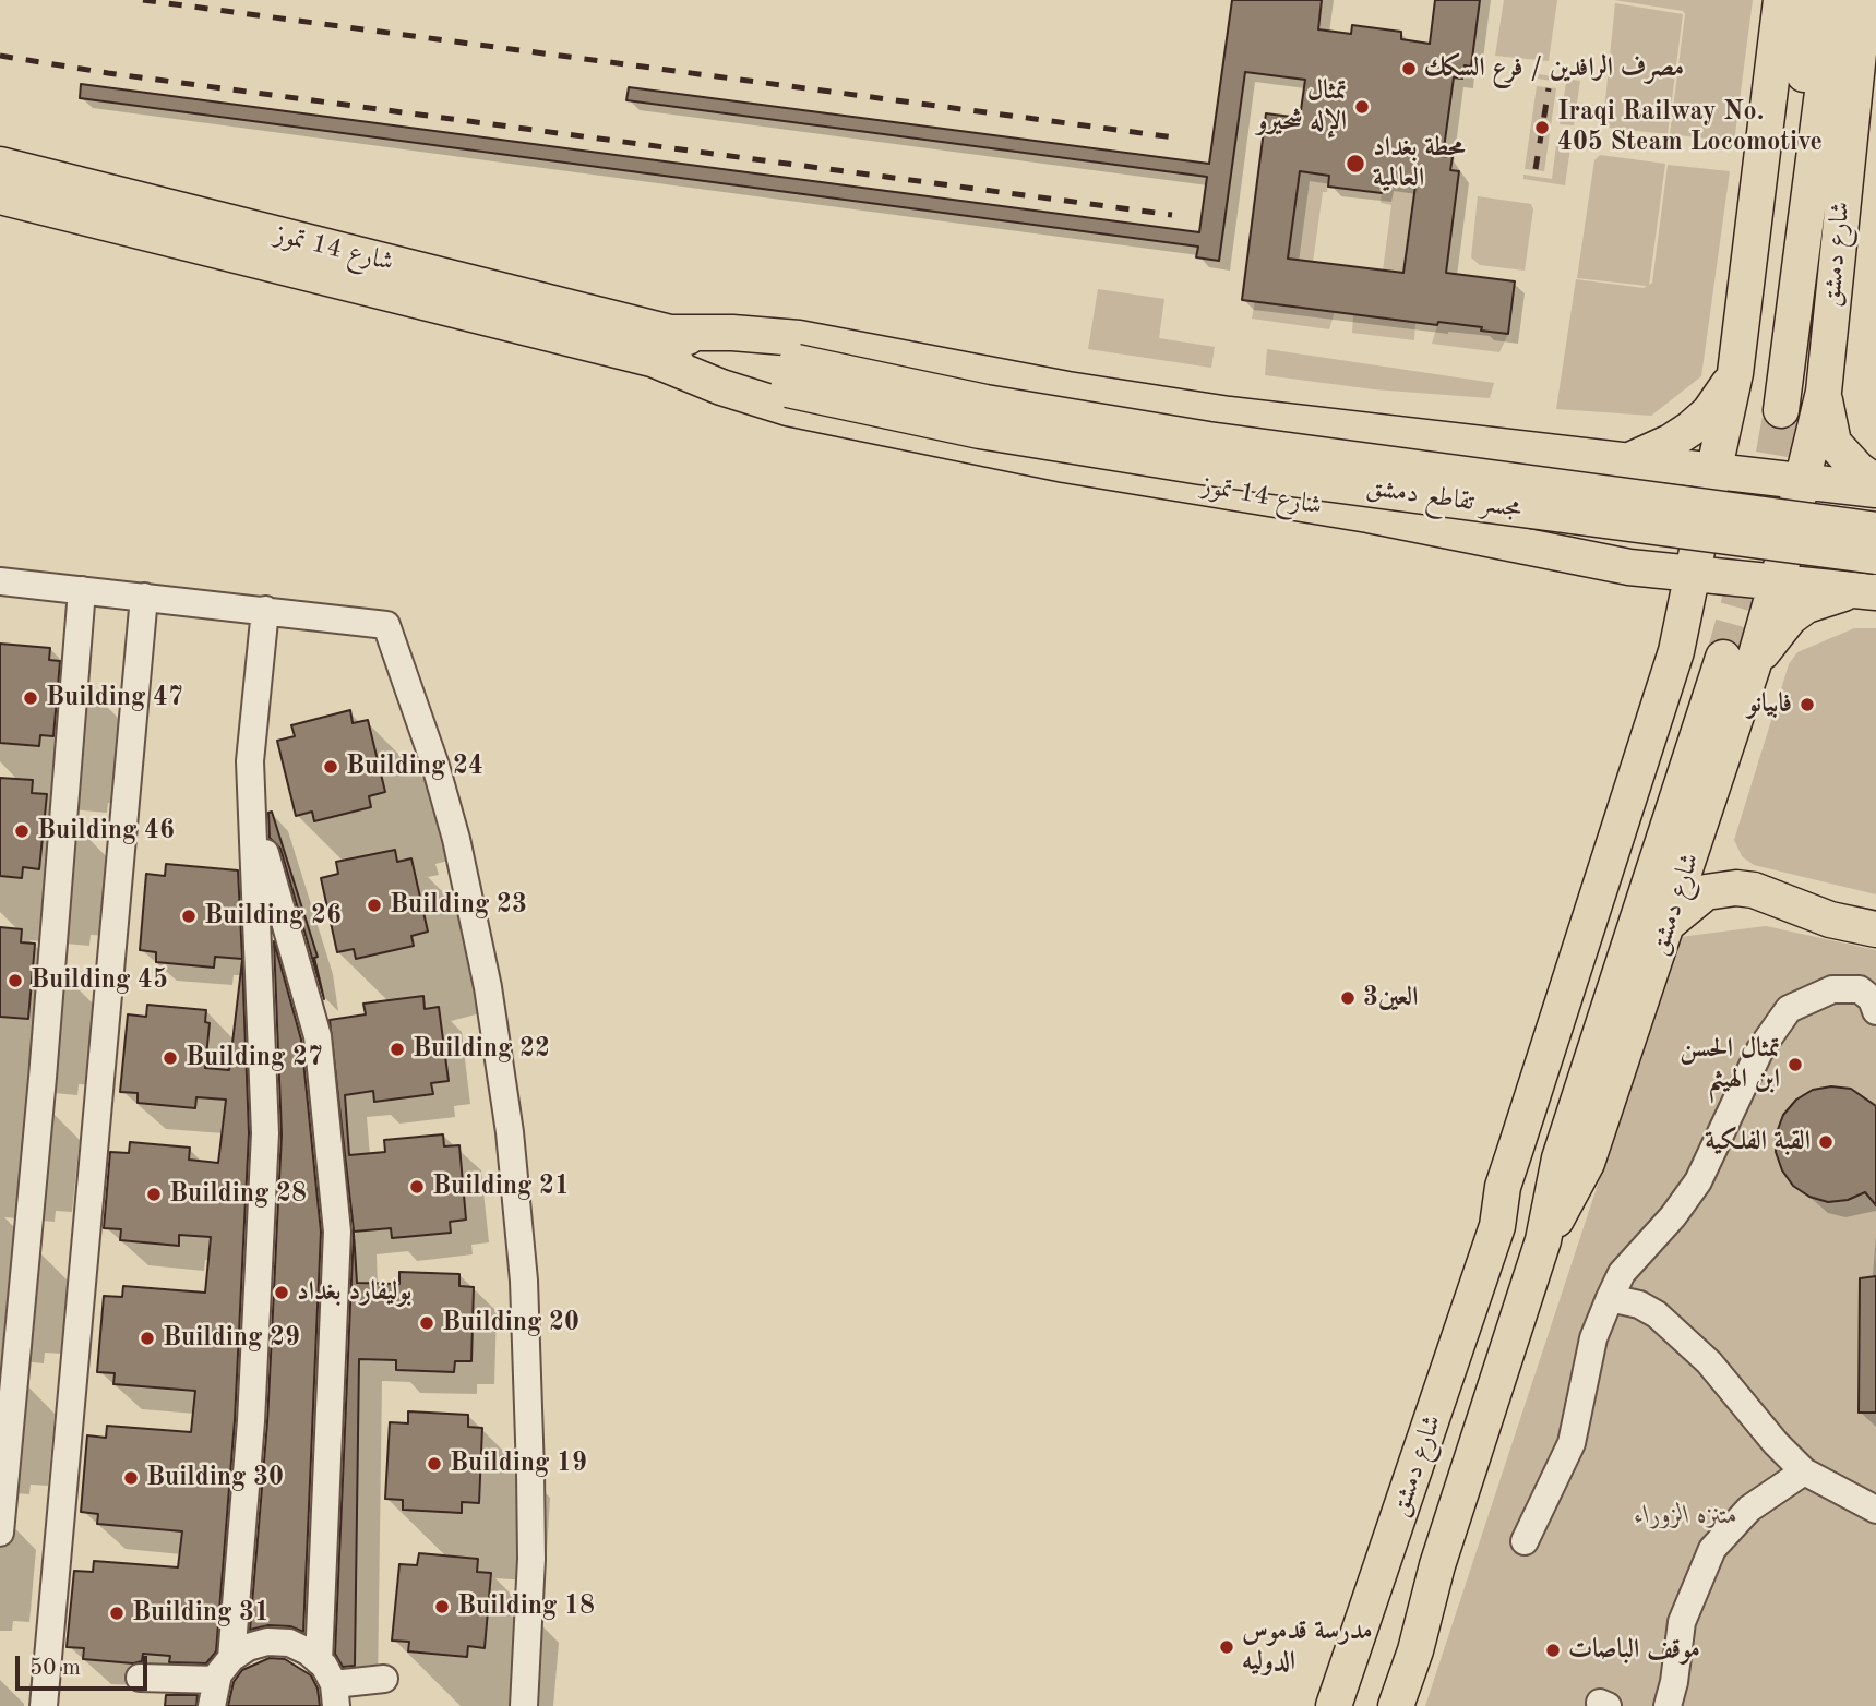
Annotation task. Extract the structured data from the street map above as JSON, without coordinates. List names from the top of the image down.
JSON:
{
  "streets": {
    "main road": ["شارع 14 تموز", "شارع دمشق", "مجسر تقاطع دمشق"]
  },
  "crossings": [
    ["شارع 14 تموز", "شارع دمشق"],
    ["شارع 14 تموز", "مجسر تقاطع دمشق"]
  ],
  "parks": ["متنزه الزوراء"],
  "places": [
    "مصرف الرافدين / فرع السكك",
    "تمثال الإله شحيرو",
    "Iraqi Railway No. 405 Steam Locomotive",
    "محطة بغداد العالمية",
    "Building 47",
    "فابيانو",
    "Building 24",
    "Building 46",
    "Building 23",
    "Building 26",
    "Building 45",
    "العين3",
    "Building 22",
    "Building 27",
    "تمثال الحسن ابن الهيثم",
    "القبة الفلكية",
    "Building 21",
    "Building 28",
    "بوليفارد بغداد",
    "Building 20",
    "Building 29",
    "Building 19",
    "Building 30",
    "Building 18",
    "Building 31",
    "مدرسة قدموس الدوليه",
    "موقف الباصات"
  ],
  "scale_bar": "50 m"
}
